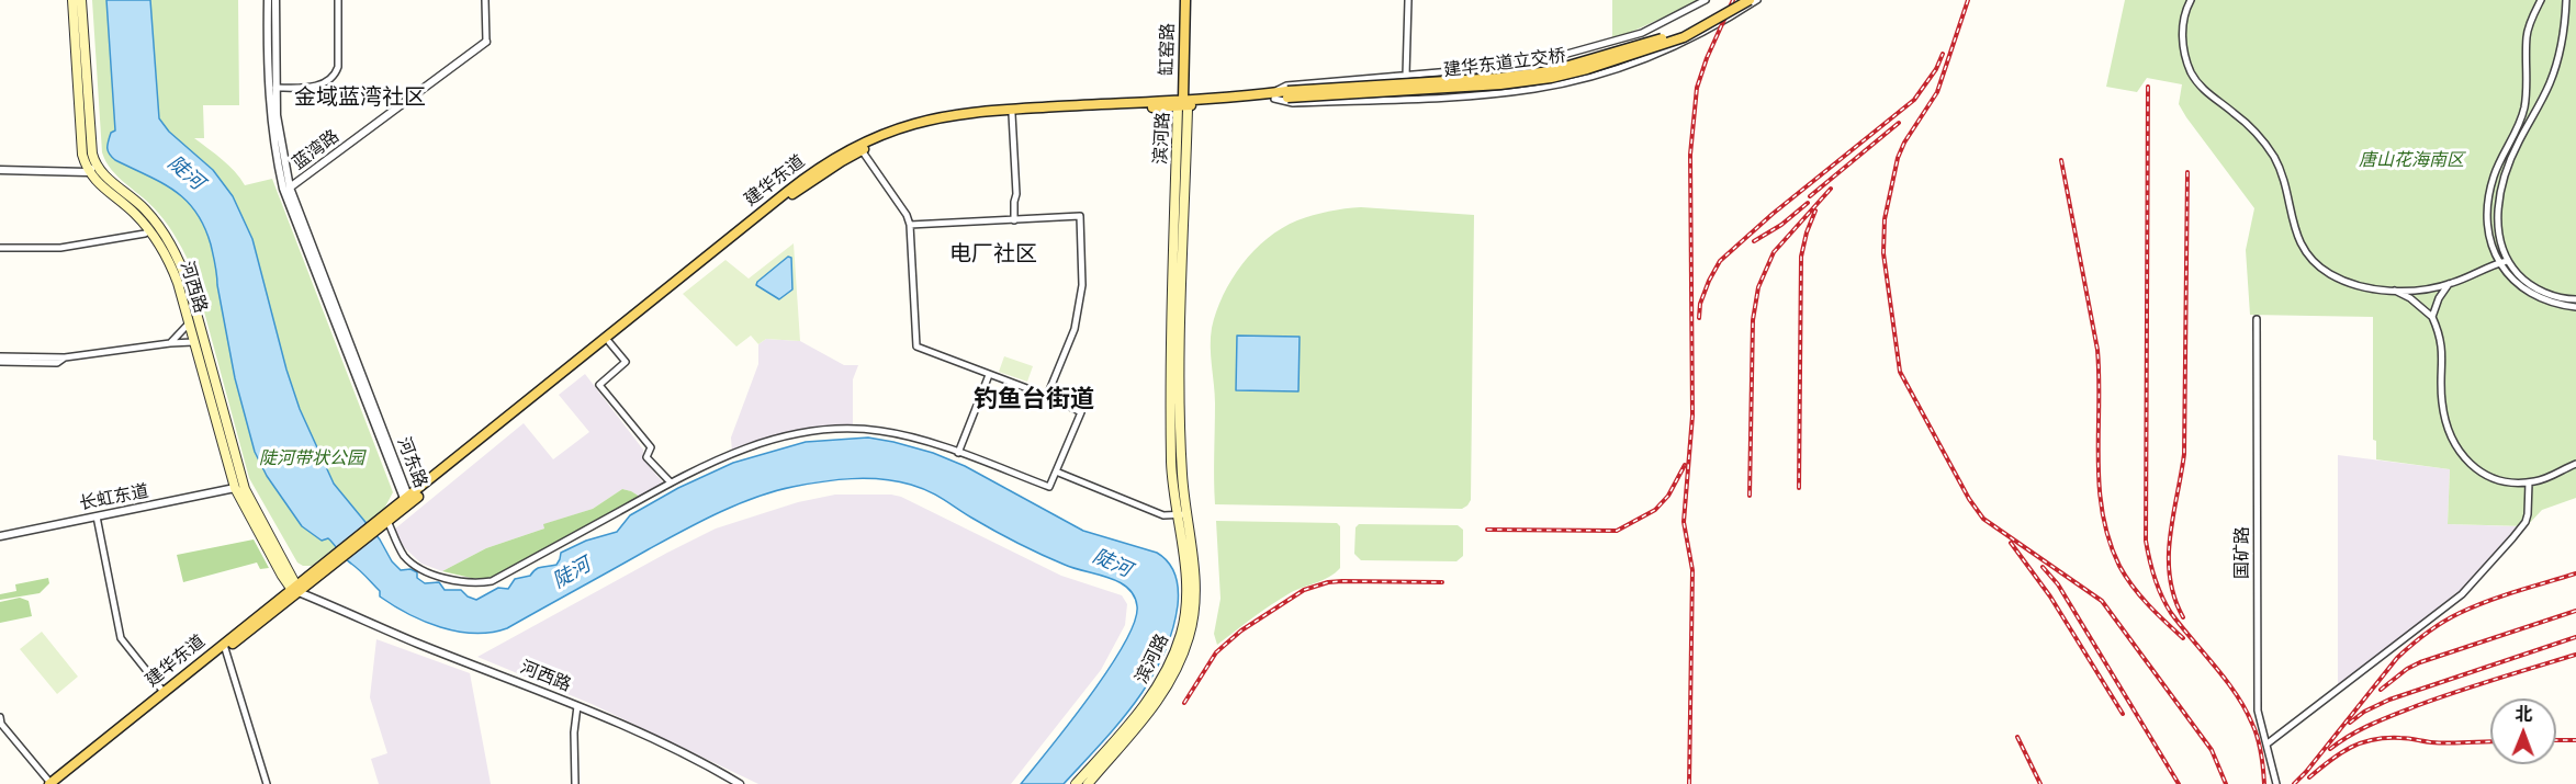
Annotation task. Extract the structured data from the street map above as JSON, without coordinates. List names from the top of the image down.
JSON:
{
  "streets": {
    "main road": [
      "缸窑路",
      "建华东道立交桥",
      "滨河路",
      "建华东道",
      "河西路"
    ],
    "street": [
      "蓝湾路",
      "河东路",
      "长虹东道",
      "国矿路"
    ]
  },
  "crossings": [
    ["缸窑路", "滨河路"],
    ["缸窑路", "建华东道"],
    ["建华东道立交桥", "建华东道"],
    ["滨河路", "建华东道"],
    ["蓝湾路", "河东路"],
    ["建华东道", "河西路"],
    ["建华东道", "河东路"],
    ["河西路", "长虹东道"]
  ],
  "districts": ["金域蓝湾社区", "电厂社区", "钓鱼台街道"],
  "water": ["陡河"],
  "parks": ["唐山花海南区", "陡河带状公园"],
  "north": "top"
}
